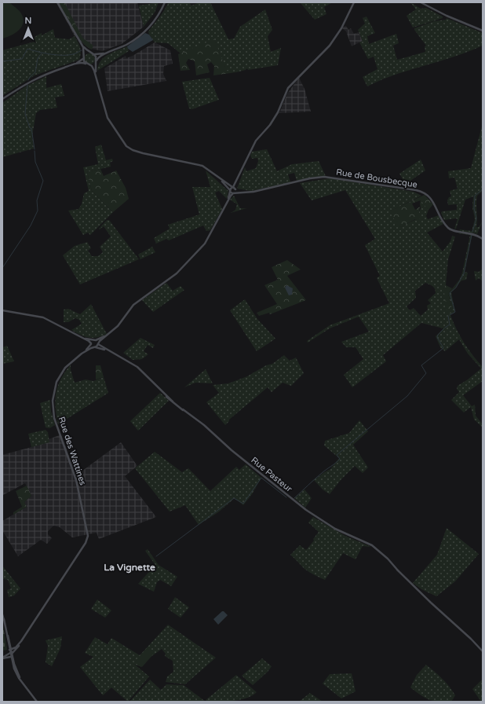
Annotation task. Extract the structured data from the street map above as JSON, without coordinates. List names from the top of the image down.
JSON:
{
  "streets": {
    "street": ["Rue de Bousbecque", "Rue des Wattines", "Rue Pasteur"]
  },
  "crossings": [
    ["Rue des Wattines", "Rue Pasteur"]
  ],
  "districts": ["La Vignette"],
  "north": "top"
}
